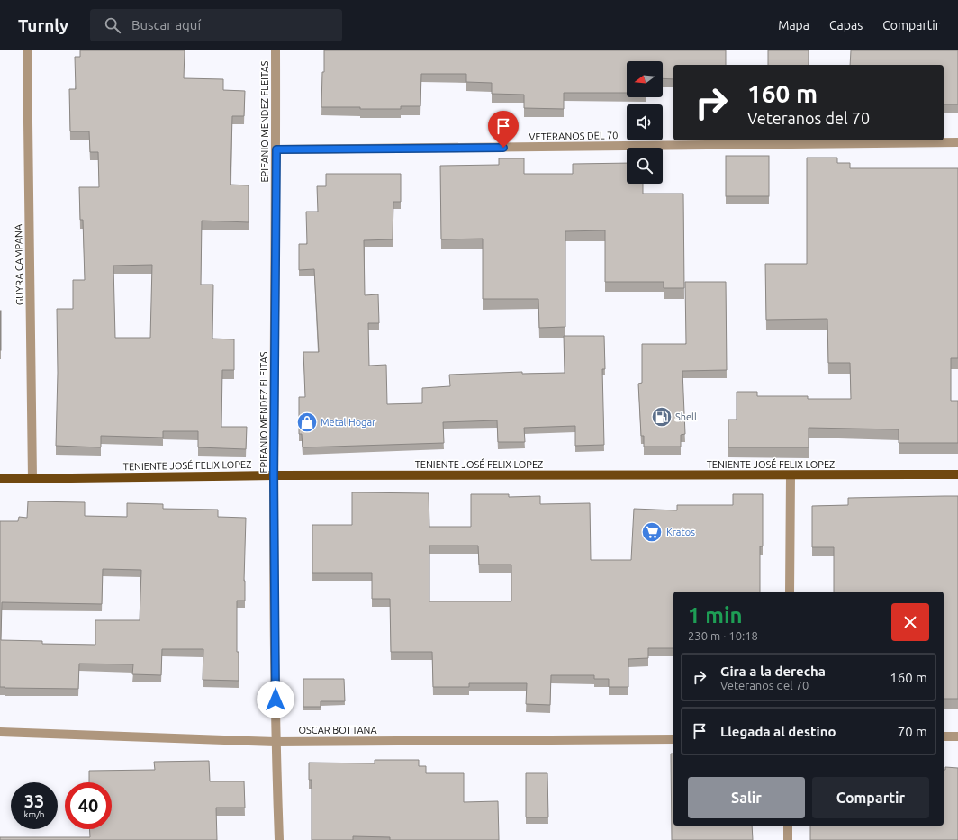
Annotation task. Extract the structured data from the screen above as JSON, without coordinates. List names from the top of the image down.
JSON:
{
  "streets": {
    "main road": ["TENIENTE JOSÉ FELIX LOPEZ"],
    "street": [
      "EPIFANIO MENDEZ FLEITAS",
      "VETERANOS DEL 70",
      "GUYRA CAMPANA",
      "OSCAR BOTTANA"
    ]
  },
  "crossings": [
    ["EPIFANIO MENDEZ FLEITAS", "VETERANOS DEL 70"],
    ["EPIFANIO MENDEZ FLEITAS", "TENIENTE JOSÉ FELIX LOPEZ"],
    ["EPIFANIO MENDEZ FLEITAS", "OSCAR BOTTANA"],
    ["GUYRA CAMPANA", "TENIENTE JOSÉ FELIX LOPEZ"]
  ],
  "places": {
    "fuel station": ["Shell"],
    "shop": ["Metal Hogar"],
    "supermarket": ["Kratos"]
  },
  "north": "left",
  "page": {
    "header": "Turnly",
    "search": "Buscar aquí",
    "nav": ["Mapa", "Capas", "Compartir"],
    "turn": ["160 m", "Veteranos del 70"],
    "heading": ["1 min", "230 m · 10:18"],
    "list": [
      {
        "name": "Gira a la derecha",
        "note": "Veteranos del 70",
        "value": "160 m"
      },
      {
        "name": "Llegada al destino",
        "value": "70 m"
      }
    ],
    "buttons": ["Salir", "Compartir"],
    "speed": "33 km/h",
    "limit": "40"
  }
}
